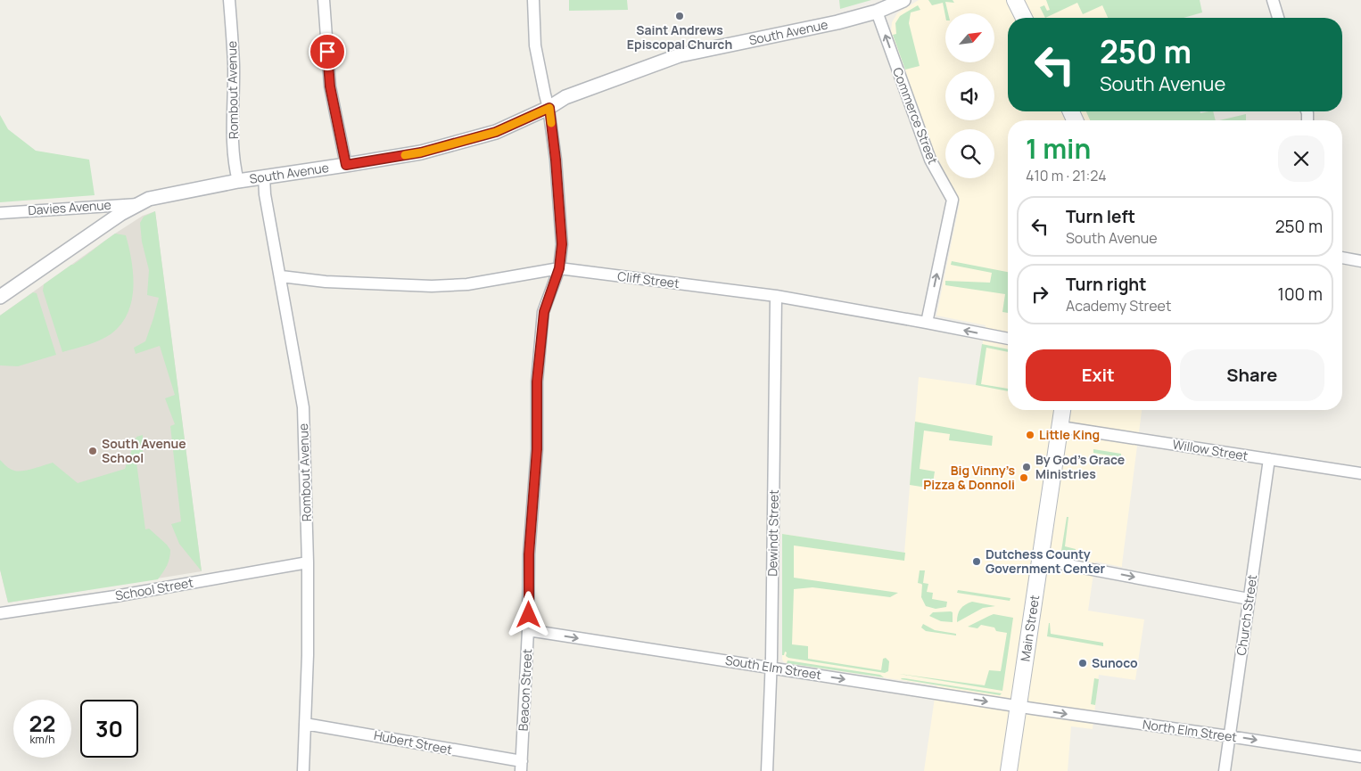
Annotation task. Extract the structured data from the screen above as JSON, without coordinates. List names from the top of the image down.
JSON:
{
  "streets": {
    "main road": ["Main Street"],
    "street": [
      "South Avenue",
      "Rombout Avenue",
      "Commerce Street",
      "Davies Avenue",
      "Cliff Street",
      "Willow Street",
      "Dewindt Street",
      "School Street",
      "Church Street",
      "South Elm Street",
      "Beacon Street",
      "North Elm Street",
      "Hubert Street"
    ]
  },
  "crossings": [
    ["South Avenue", "Rombout Avenue"],
    ["South Avenue", "Commerce Street"],
    ["South Avenue", "Davies Avenue"],
    ["South Avenue", "Beacon Street"],
    ["Rombout Avenue", "Cliff Street"],
    ["Rombout Avenue", "School Street"],
    ["Rombout Avenue", "Hubert Street"],
    ["Commerce Street", "Cliff Street"],
    ["Cliff Street", "Dewindt Street"],
    ["Cliff Street", "Beacon Street"],
    ["Willow Street", "Church Street"],
    ["Willow Street", "Main Street"],
    ["Dewindt Street", "South Elm Street"],
    ["Church Street", "North Elm Street"],
    ["Main Street", "South Elm Street"],
    ["Main Street", "North Elm Street"],
    ["South Elm Street", "Beacon Street"],
    ["South Elm Street", "North Elm Street"],
    ["Beacon Street", "Hubert Street"]
  ],
  "one_way": ["Commerce Street", "South Elm Street", "North Elm Street"],
  "places": [
    "Saint Andrews Episcopal Church",
    "Little King",
    "South Avenue School",
    "By God's Grace Ministries",
    "Big Vinny’s Pizza & Donnoli",
    "Dutchess County Government Center",
    "Sunoco"
  ],
  "north": "top right",
  "page": {
    "turn": ["250 m", "South Avenue"],
    "heading": ["1 min", "410 m · 21:24"],
    "list": [
      {
        "name": "Turn left",
        "note": "South Avenue",
        "value": "250 m"
      },
      {
        "name": "Turn right",
        "note": "Academy Street",
        "value": "100 m"
      }
    ],
    "buttons": ["Exit", "Share"],
    "speed": "22 km/h",
    "limit": "30"
  }
}
